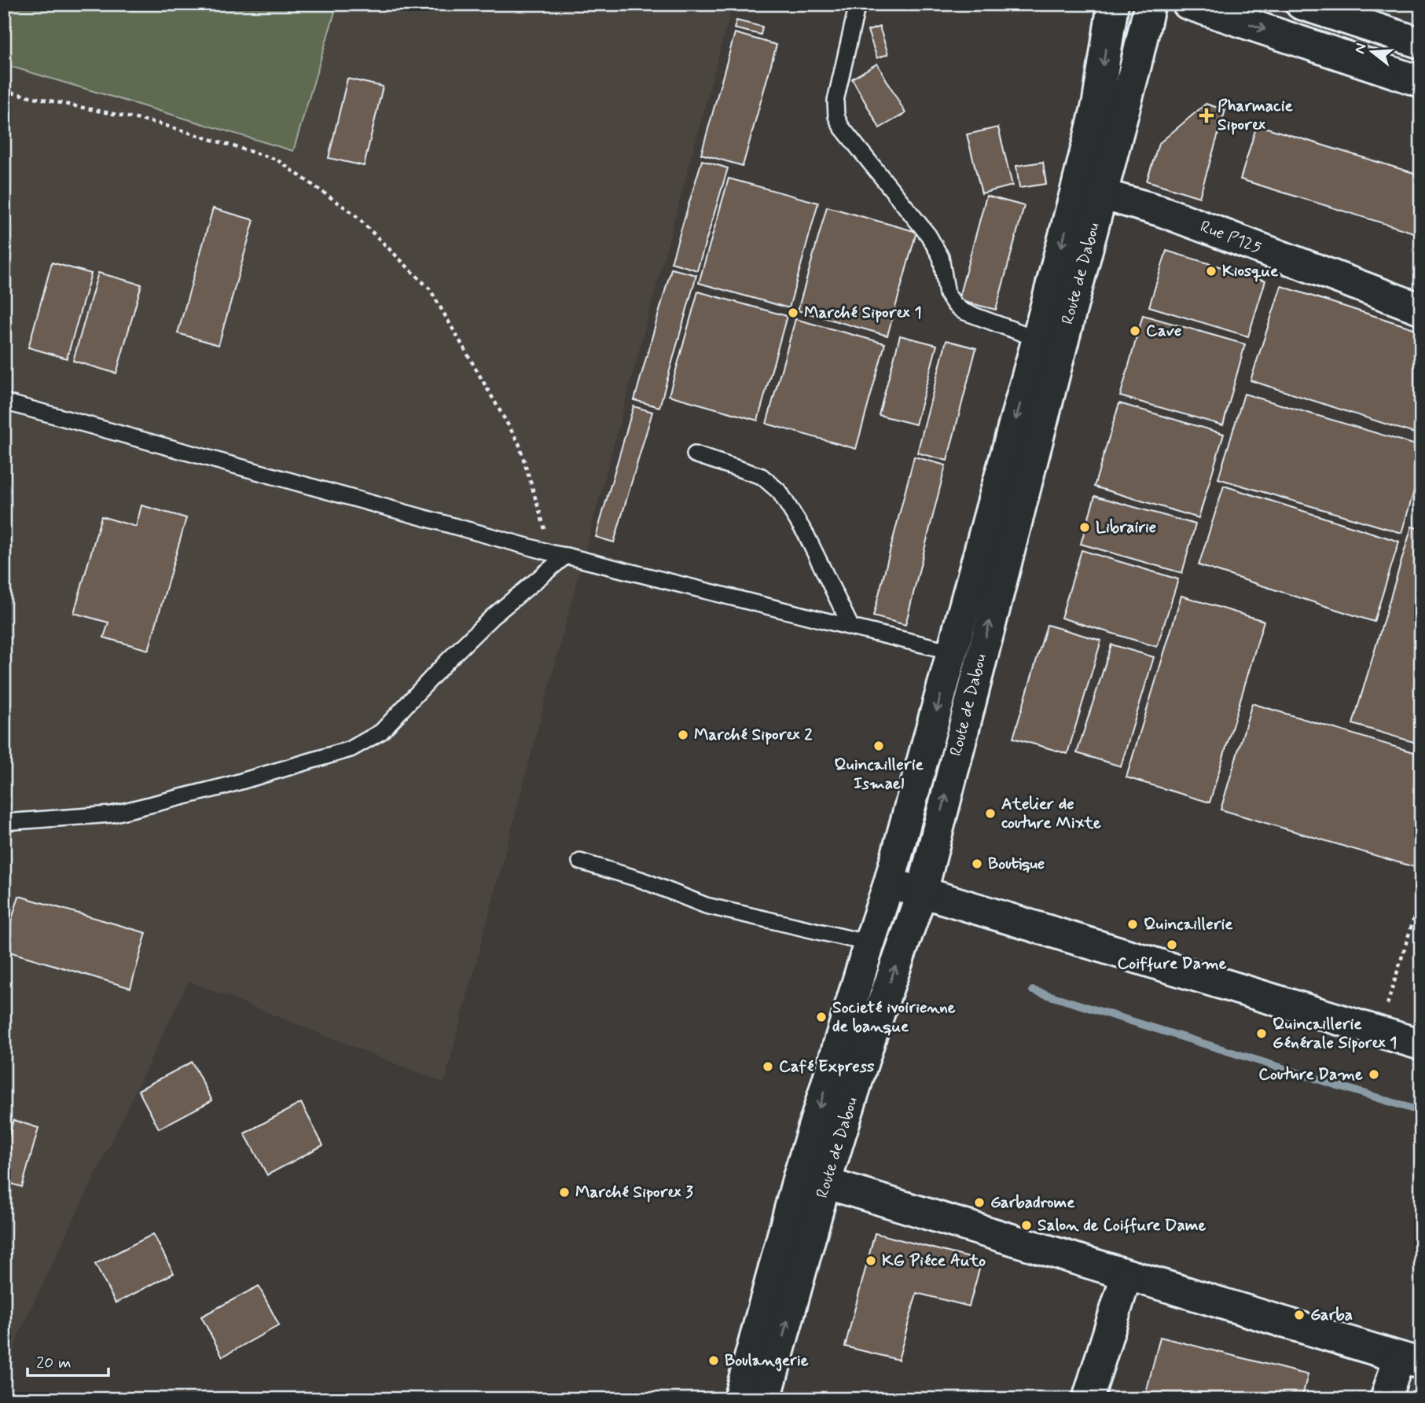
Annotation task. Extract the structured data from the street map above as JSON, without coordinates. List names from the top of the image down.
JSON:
{
  "streets": {
    "street": ["Rue P125", "Route de Dabou"]
  },
  "crossings": [
    ["Rue P125", "Route de Dabou"]
  ],
  "places": {
    "health": ["Pharmacie Siporex"],
    "other": [
      "Kiosque",
      "Marché Siporex 1",
      "Cave",
      "Librairie",
      "Marché Siporex 2",
      "Quincaillerie Ismael",
      "Atelier de couture Mixte",
      "Boutique",
      "Quincaillerie",
      "Coiffure Dame",
      "Societé ivoirienne de banque",
      "Quincaillerie Générale Siporex 1",
      "Café Express",
      "Couture Dame",
      "Marché Siporex 3",
      "Garbadrome",
      "Salon de Coiffure Dame",
      "KG Piéce Auto",
      "Garba",
      "Boulangerie"
    ]
  },
  "scale_bar": "20 m",
  "north": "left"
}
